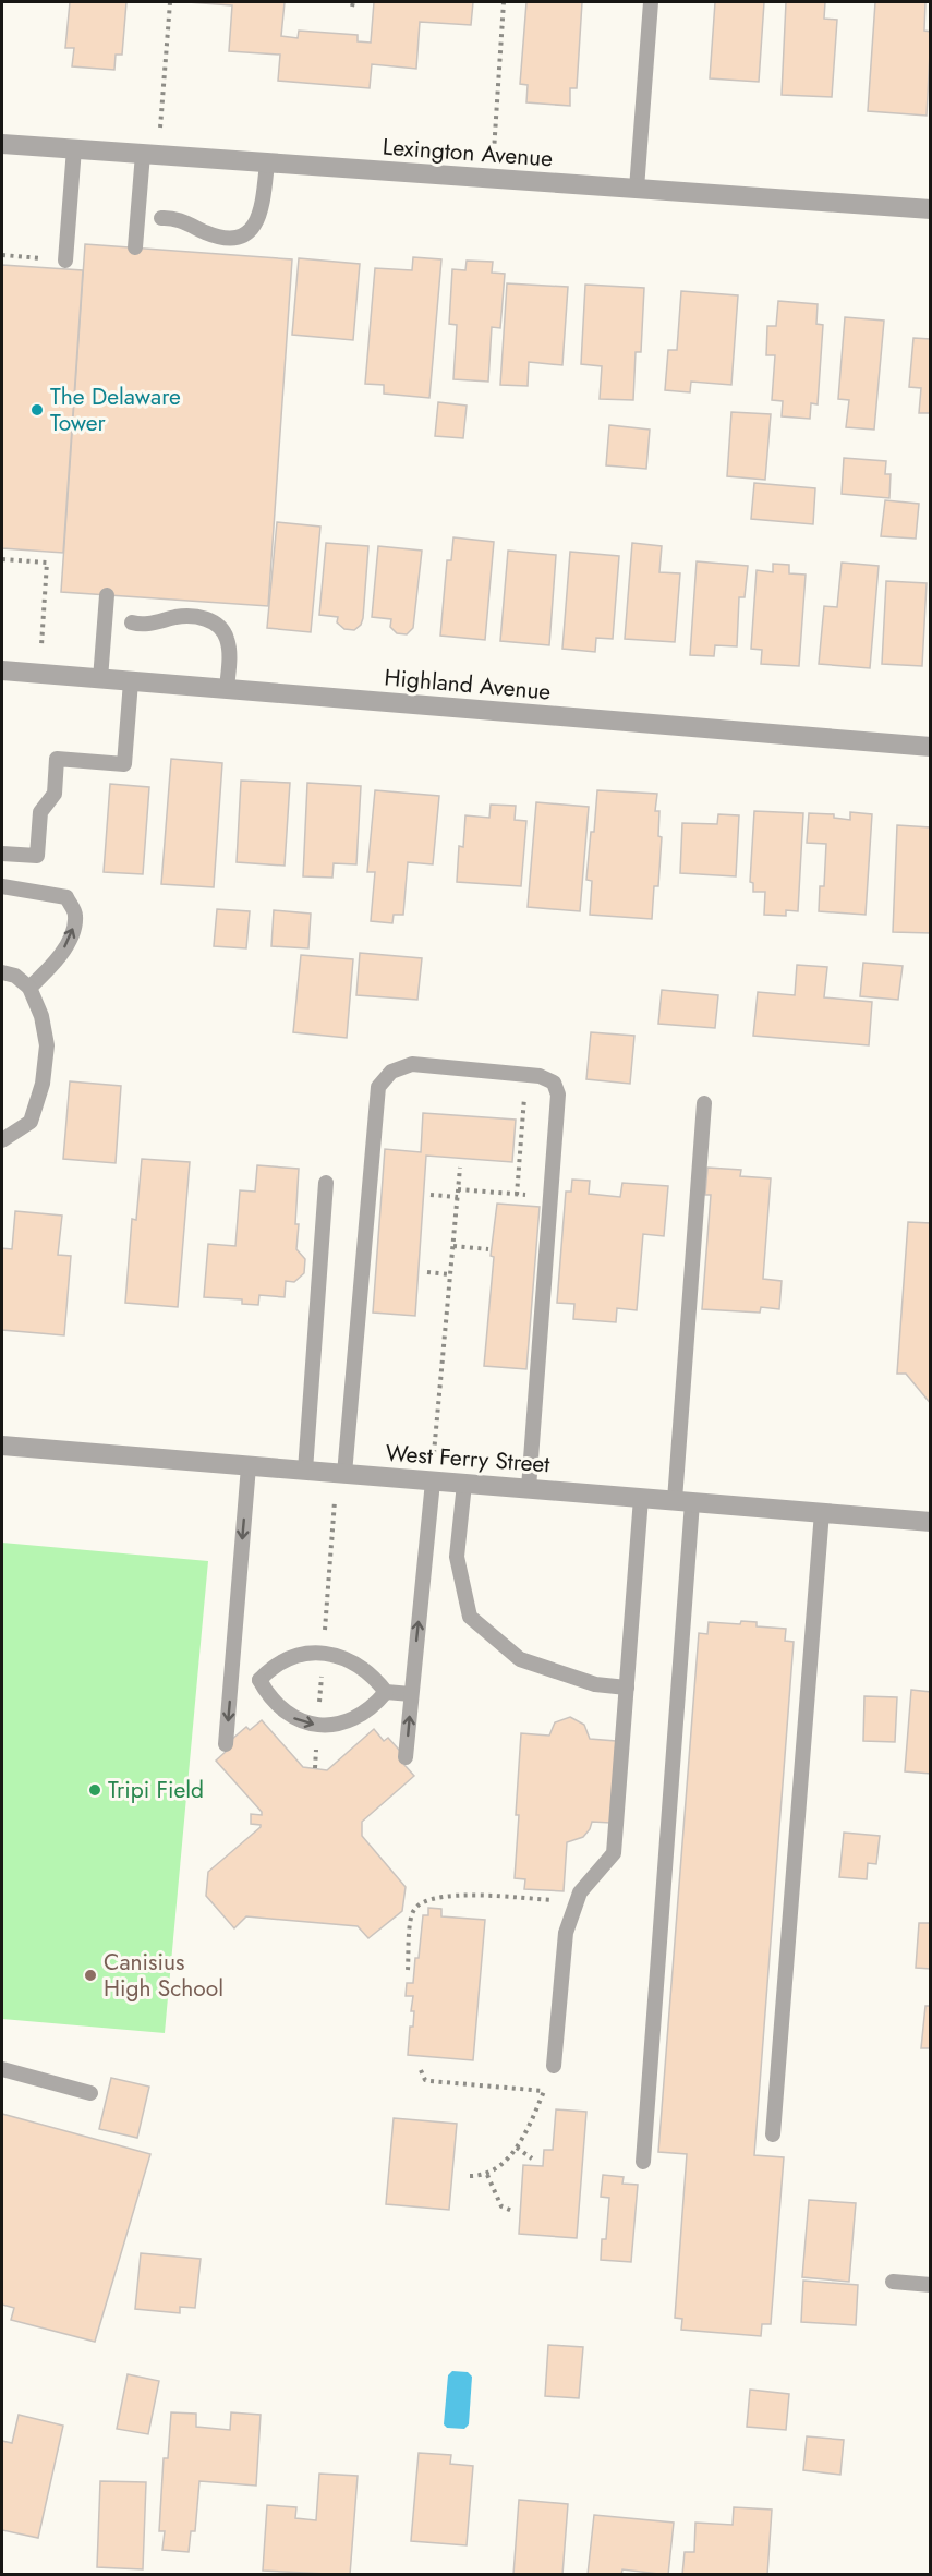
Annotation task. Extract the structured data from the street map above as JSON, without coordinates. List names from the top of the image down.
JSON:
{
  "streets": {
    "street": ["Lexington Avenue", "Highland Avenue", "West Ferry Street"]
  },
  "places": ["The Delaware Tower", "Tripi Field", "Canisius High School"]
}
